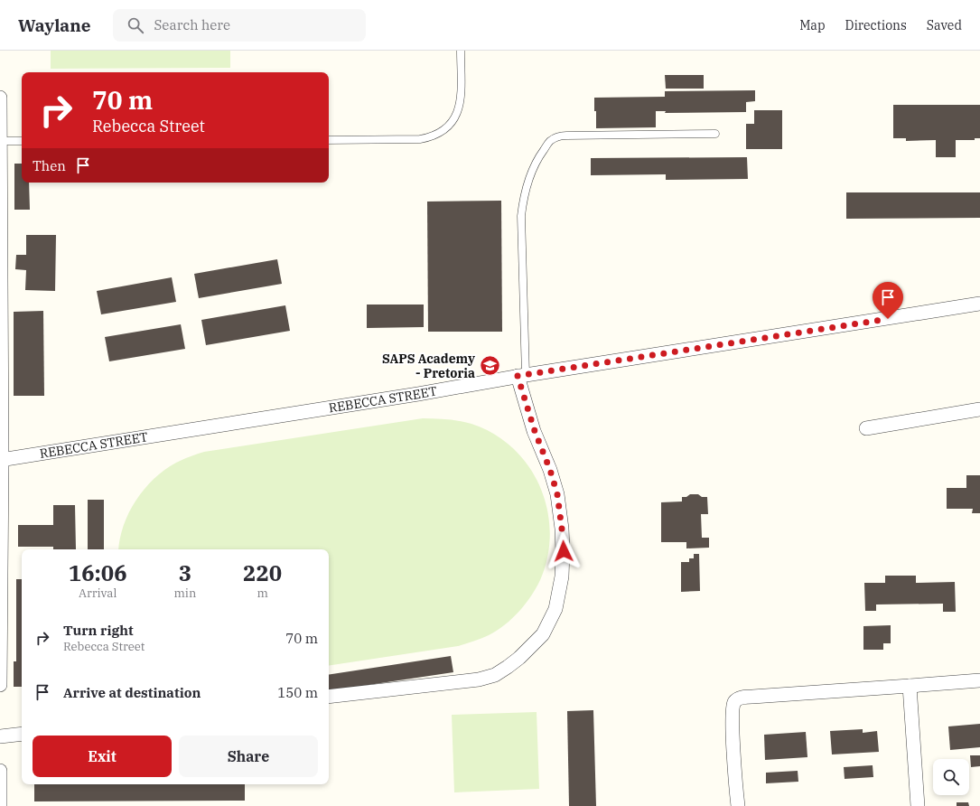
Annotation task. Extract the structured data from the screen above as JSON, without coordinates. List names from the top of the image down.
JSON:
{
  "streets": {
    "street": ["REBECCA STREET"]
  },
  "places": {
    "school or university": ["SAPS Academy - Pretoria"]
  },
  "page": {
    "header": "Waylane",
    "search": "Search here",
    "nav": ["Map", "Directions", "Saved"],
    "turn": ["70 m", "Rebecca Street"],
    "then": "Then",
    "eta": [
      "16:06",
      "Arrival",
      "3",
      "min",
      "220",
      "m"
    ],
    "list": [
      {
        "name": "Turn right",
        "note": "Rebecca Street",
        "value": "70 m"
      },
      {
        "name": "Arrive at destination",
        "value": "150 m"
      }
    ],
    "buttons": ["Exit", "Share"]
  }
}
